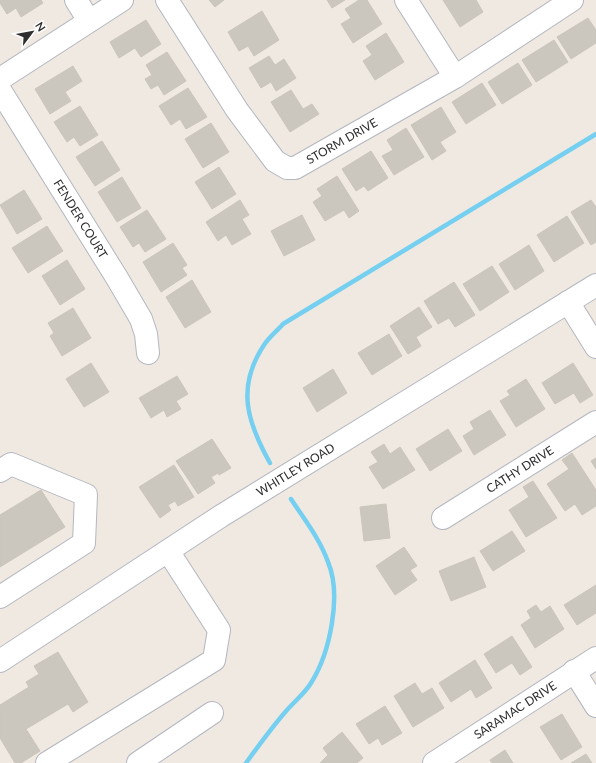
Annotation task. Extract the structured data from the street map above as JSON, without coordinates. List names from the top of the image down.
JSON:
{
  "streets": {
    "street": [
      "STORM DRIVE",
      "FENDER COURT",
      "CATHY DRIVE",
      "WHITLEY ROAD",
      "SARAMAC DRIVE"
    ]
  },
  "north": "top right"
}
